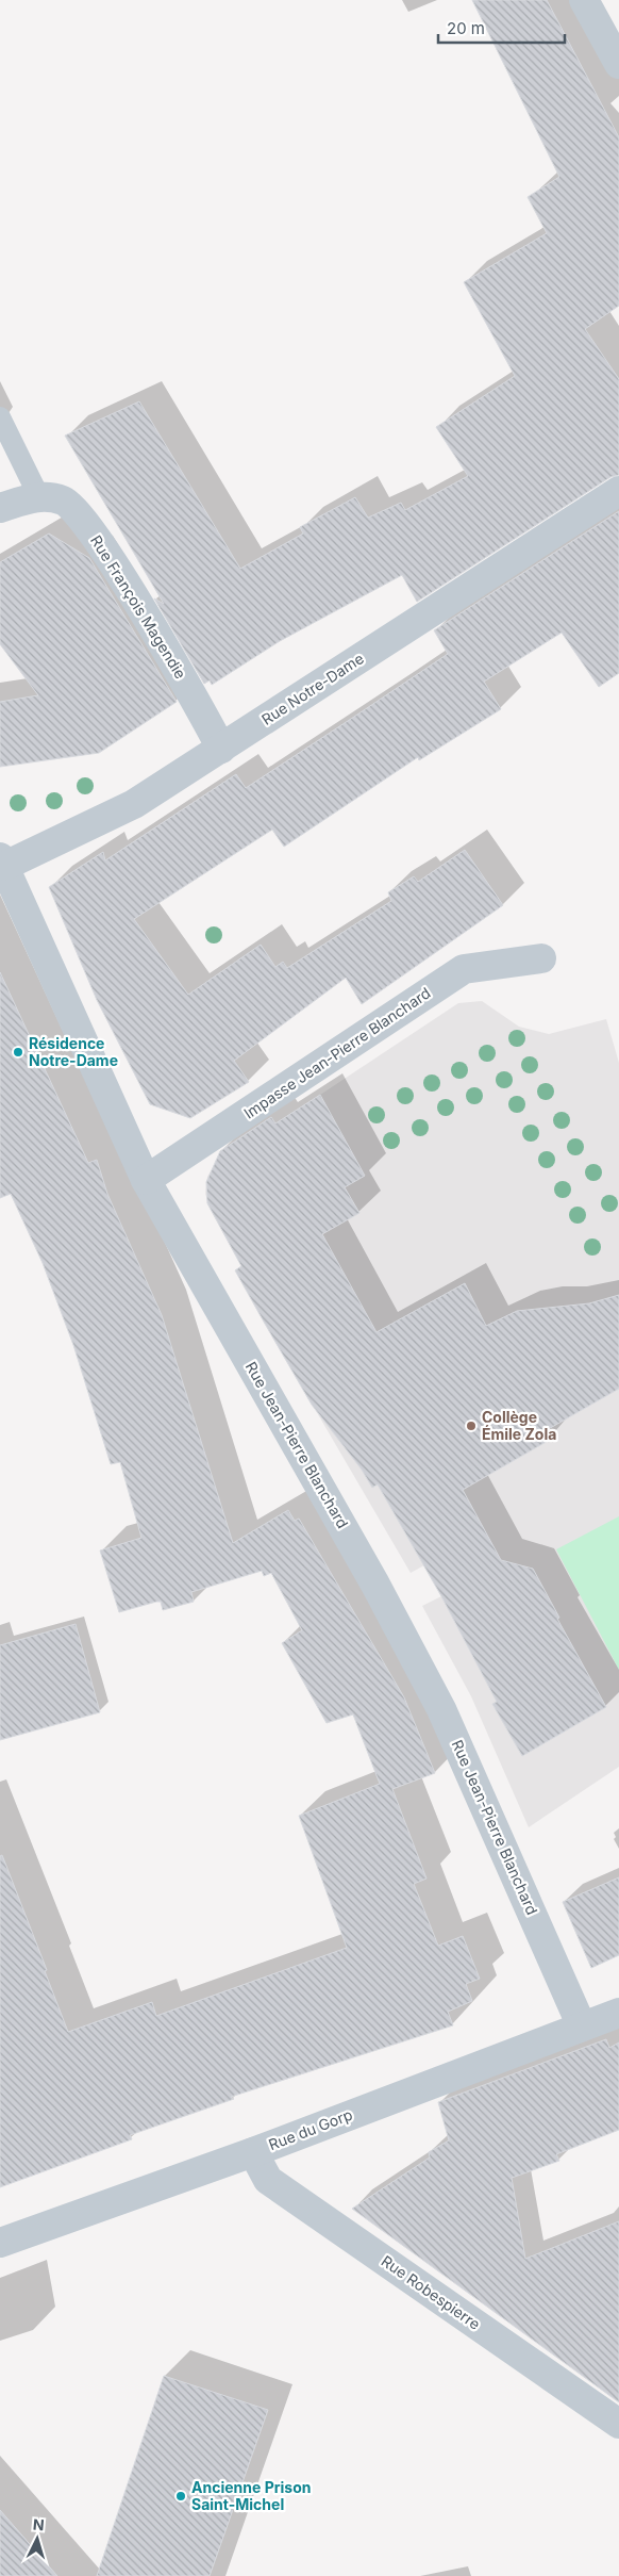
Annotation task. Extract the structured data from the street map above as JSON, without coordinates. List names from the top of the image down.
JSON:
{
  "streets": {
    "street": [
      "Rue François Magendie",
      "Rue Notre-Dame",
      "Impasse Jean-Pierre Blanchard",
      "Rue Jean-Pierre Blanchard",
      "Rue du Gorp",
      "Rue Robespierre"
    ]
  },
  "crossings": [
    ["Rue François Magendie", "Rue Notre-Dame"],
    ["Rue Notre-Dame", "Rue Jean-Pierre Blanchard"],
    ["Impasse Jean-Pierre Blanchard", "Rue Jean-Pierre Blanchard"],
    ["Rue Jean-Pierre Blanchard", "Rue du Gorp"],
    ["Rue du Gorp", "Rue Robespierre"]
  ],
  "places": ["Résidence Notre-Dame", "Collège Émile Zola", "Ancienne Prison Saint-Michel"],
  "scale_bar": "20 m",
  "north": "top"
}
